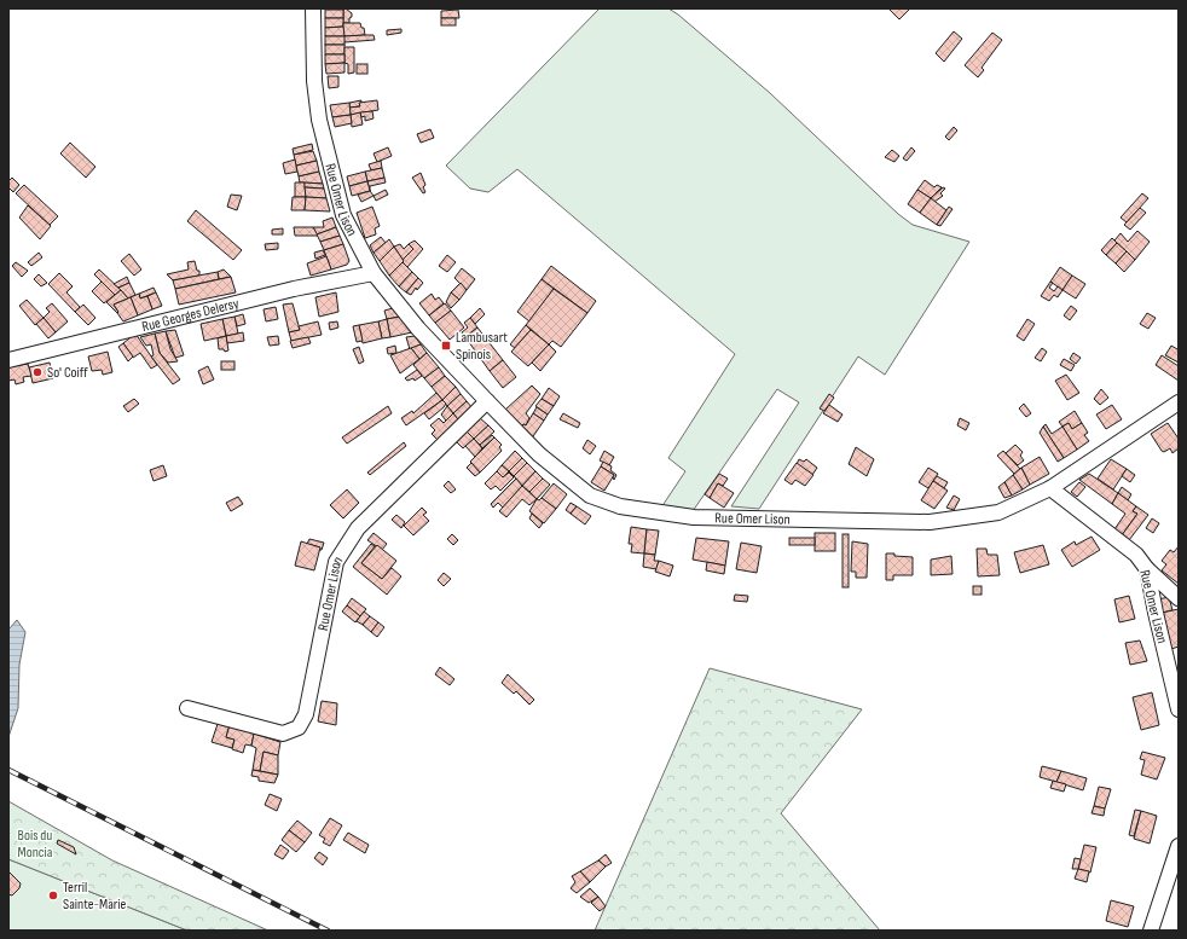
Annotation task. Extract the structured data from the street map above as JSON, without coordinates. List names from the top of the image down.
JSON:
{
  "streets": {
    "street": ["Rue Omer Lison", "Rue Georges Delersy"]
  },
  "crossings": [
    ["Rue Omer Lison", "Rue Georges Delersy"]
  ],
  "parks": ["Bois du Moncia"],
  "places": {
    "transit": ["Lambusart Spinois"],
    "other": ["So' Coiff", "Terril Sainte-Marie"]
  }
}
